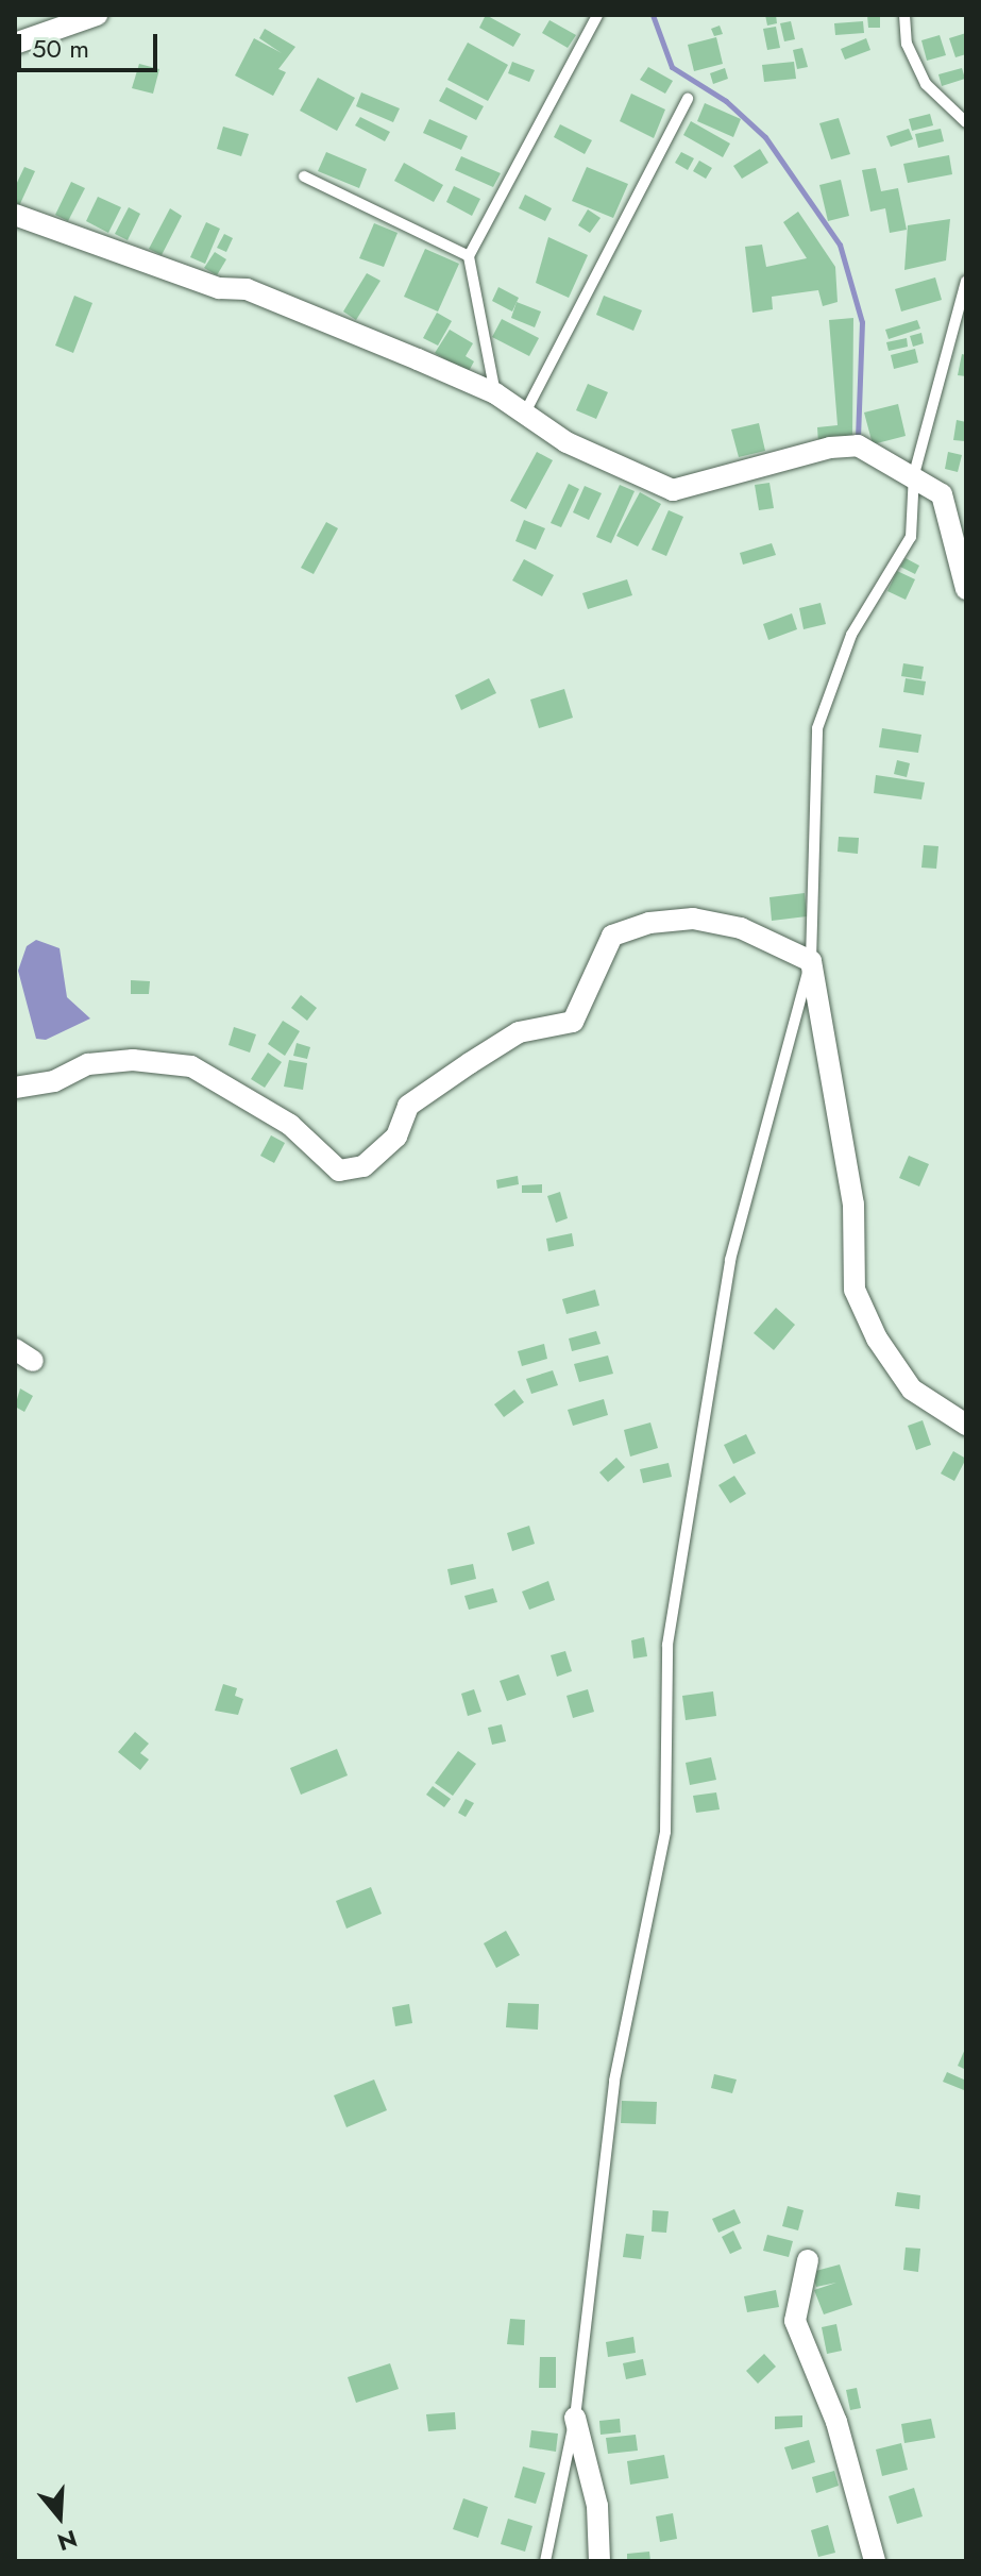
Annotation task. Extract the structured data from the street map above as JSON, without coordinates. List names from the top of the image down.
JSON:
{
  "scale_bar": "50 m",
  "north": "bottom"
}
